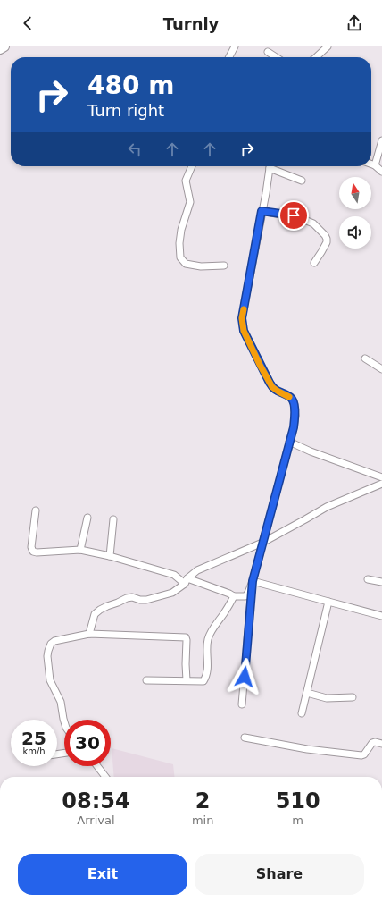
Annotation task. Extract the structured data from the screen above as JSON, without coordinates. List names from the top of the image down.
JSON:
{
  "north": "top",
  "page": {
    "header": "Turnly",
    "turn": ["480 m", "Turn right"],
    "speed": "25 km/h",
    "limit": "30",
    "eta": [
      "08:54",
      "Arrival",
      "2",
      "min",
      "510",
      "m"
    ],
    "buttons": ["Exit", "Share"]
  }
}
